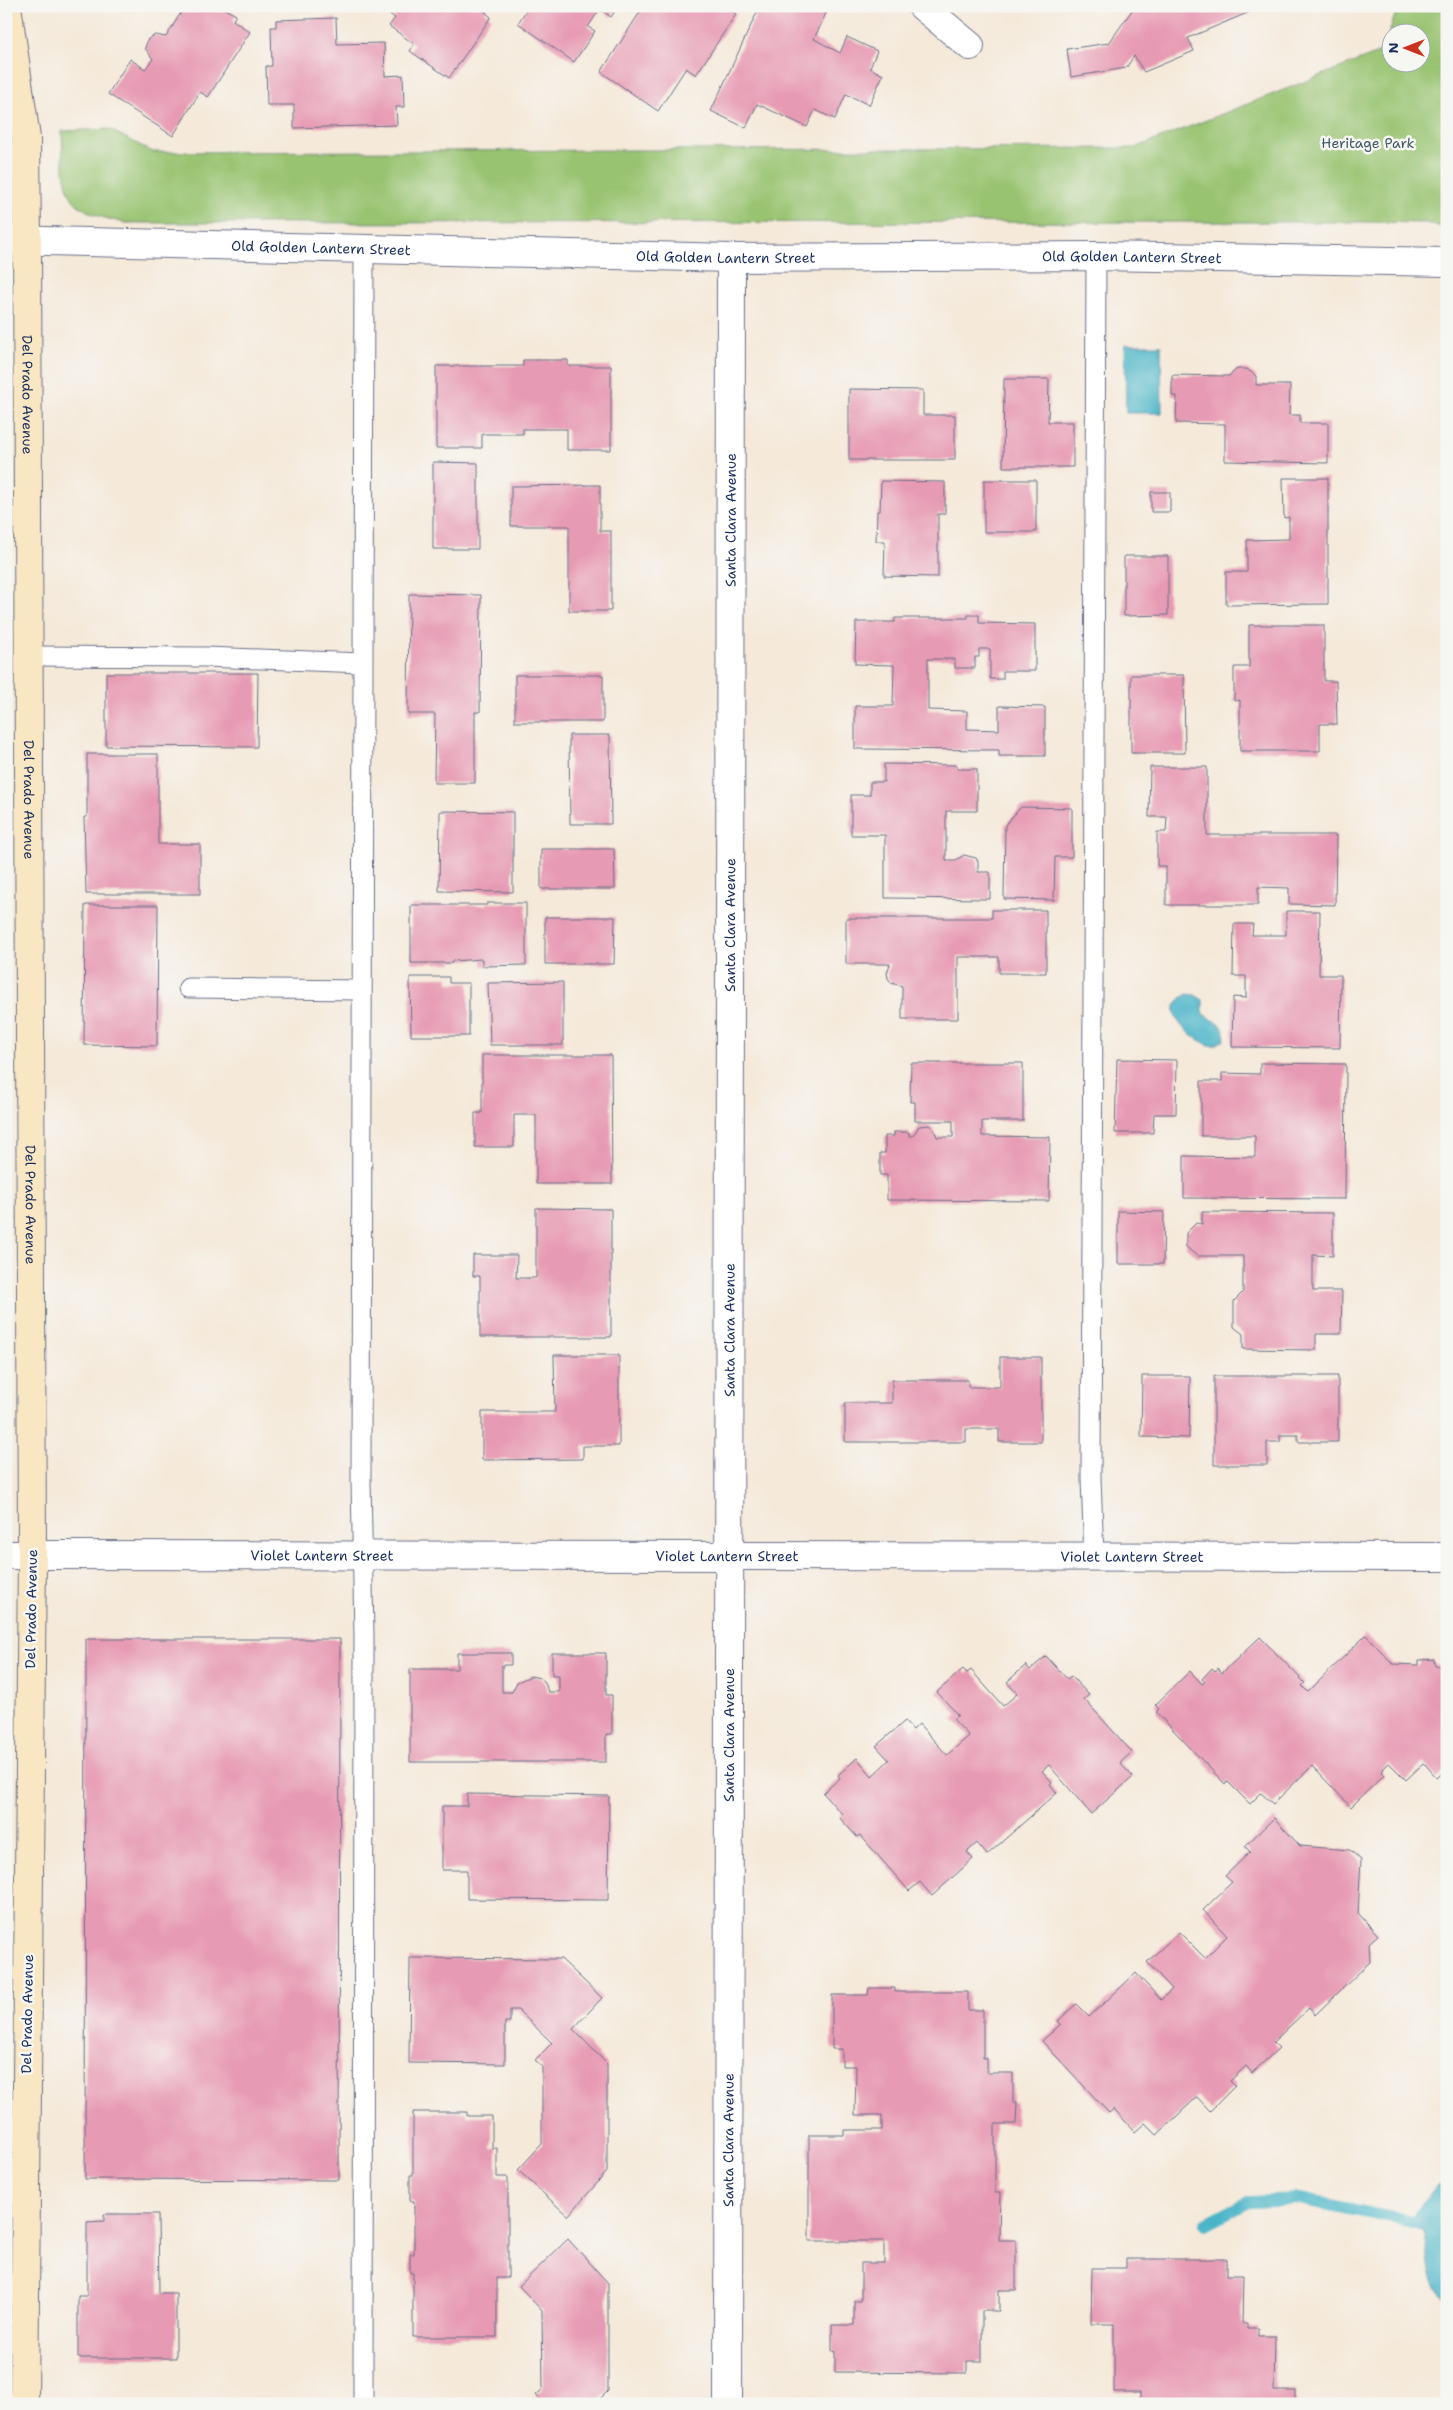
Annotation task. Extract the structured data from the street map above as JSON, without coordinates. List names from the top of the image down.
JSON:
{
  "streets": {
    "main road": ["Del Prado Avenue"],
    "street": ["Old Golden Lantern Street", "Santa Clara Avenue", "Violet Lantern Street"]
  },
  "crossings": [
    ["Old Golden Lantern Street", "Del Prado Avenue"],
    ["Old Golden Lantern Street", "Santa Clara Avenue"],
    ["Del Prado Avenue", "Violet Lantern Street"],
    ["Santa Clara Avenue", "Violet Lantern Street"]
  ],
  "parks": ["Heritage Park"],
  "north": "left"
}
